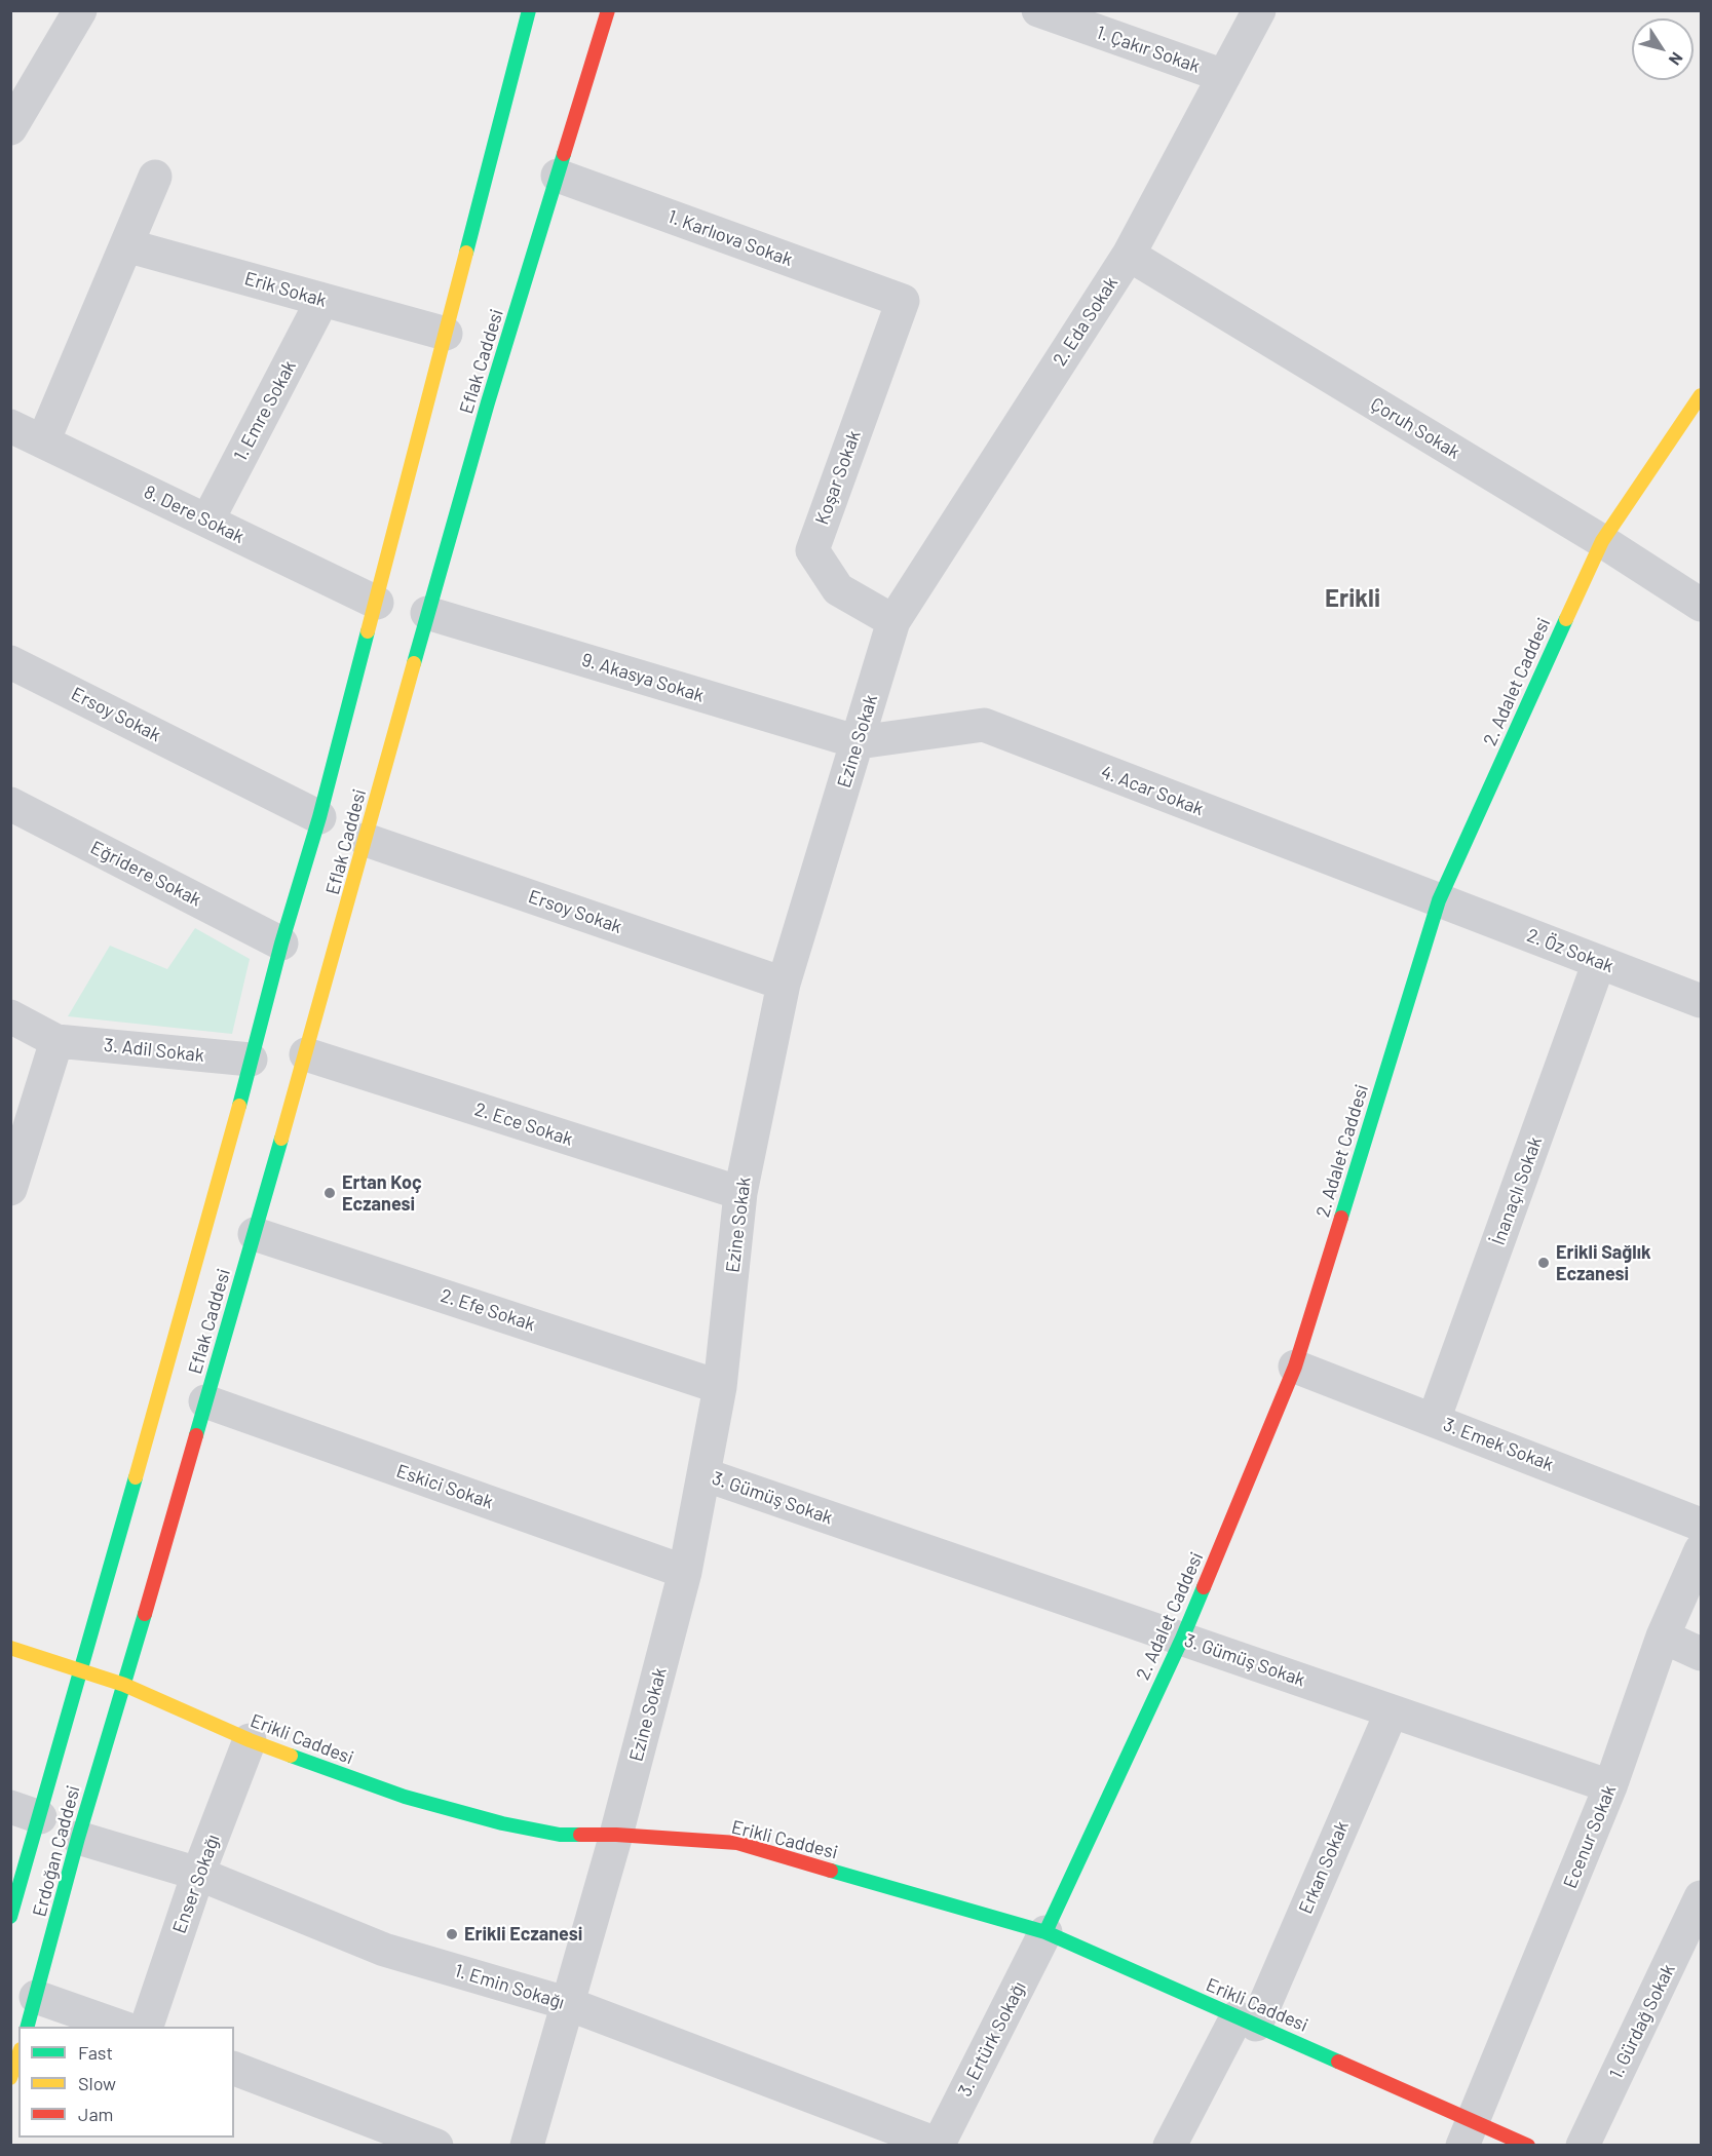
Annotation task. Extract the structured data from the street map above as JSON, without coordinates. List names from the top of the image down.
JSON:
{
  "streets": {
    "main road": [
      "Eflak Caddesi",
      "2. Adalet Caddesi",
      "Erikli Caddesi",
      "Erdoğan Caddesi"
    ],
    "street": [
      "1. Çakır Sokak",
      "1. Karlıova Sokak",
      "Erik Sokak",
      "2. Eda Sokak",
      "1. Emre Sokak",
      "Çoruh Sokak",
      "Koşar Sokak",
      "8. Dere Sokak",
      "9. Akasya Sokak",
      "Ersoy Sokak",
      "Ezine Sokak",
      "4. Acar Sokak",
      "Eğridere Sokak",
      "2. Öz Sokak",
      "3. Adil Sokak",
      "2. Ece Sokak",
      "İnanaçlı Sokak",
      "2. Efe Sokak",
      "3. Emek Sokak",
      "Eskici Sokak",
      "3. Gümüş Sokak",
      "Ecenur Sokak",
      "Erkan Sokak",
      "Enser Sokağı",
      "1. Emin Sokağı",
      "1. Gürdağ Sokak",
      "3. Ertürk Sokağı"
    ]
  },
  "crossings": [
    ["1. Çakır Sokak", "2. Eda Sokak"],
    ["1. Karlıova Sokak", "Eflak Caddesi"],
    ["1. Karlıova Sokak", "Koşar Sokak"],
    ["Erik Sokak", "Eflak Caddesi"],
    ["Erik Sokak", "1. Emre Sokak"],
    ["2. Eda Sokak", "Çoruh Sokak"],
    ["2. Eda Sokak", "Koşar Sokak"],
    ["2. Eda Sokak", "Ezine Sokak"],
    ["Eflak Caddesi", "8. Dere Sokak"],
    ["Eflak Caddesi", "9. Akasya Sokak"],
    ["Eflak Caddesi", "Ersoy Sokak"],
    ["Eflak Caddesi", "Eğridere Sokak"],
    ["Eflak Caddesi", "3. Adil Sokak"],
    ["Eflak Caddesi", "2. Ece Sokak"],
    ["Eflak Caddesi", "2. Efe Sokak"],
    ["Eflak Caddesi", "Eskici Sokak"],
    ["Eflak Caddesi", "Erikli Caddesi"],
    ["Eflak Caddesi", "Erdoğan Caddesi"],
    ["1. Emre Sokak", "8. Dere Sokak"],
    ["Çoruh Sokak", "2. Adalet Caddesi"],
    ["Koşar Sokak", "Ezine Sokak"],
    ["9. Akasya Sokak", "Ezine Sokak"],
    ["9. Akasya Sokak", "4. Acar Sokak"],
    ["2. Adalet Caddesi", "4. Acar Sokak"],
    ["2. Adalet Caddesi", "2. Öz Sokak"],
    ["2. Adalet Caddesi", "3. Emek Sokak"],
    ["2. Adalet Caddesi", "3. Gümüş Sokak"],
    ["2. Adalet Caddesi", "Erikli Caddesi"],
    ["2. Adalet Caddesi", "3. Ertürk Sokağı"],
    ["Ersoy Sokak", "Ezine Sokak"],
    ["Ezine Sokak", "4. Acar Sokak"],
    ["Ezine Sokak", "2. Ece Sokak"],
    ["Ezine Sokak", "2. Efe Sokak"],
    ["Ezine Sokak", "Eskici Sokak"],
    ["Ezine Sokak", "3. Gümüş Sokak"],
    ["Ezine Sokak", "Erikli Caddesi"],
    ["Ezine Sokak", "1. Emin Sokağı"],
    ["4. Acar Sokak", "2. Öz Sokak"],
    ["2. Öz Sokak", "İnanaçlı Sokak"],
    ["İnanaçlı Sokak", "3. Emek Sokak"],
    ["3. Gümüş Sokak", "Ecenur Sokak"],
    ["3. Gümüş Sokak", "Erkan Sokak"],
    ["Erikli Caddesi", "Ecenur Sokak"],
    ["Erikli Caddesi", "Erdoğan Caddesi"],
    ["Erikli Caddesi", "Erkan Sokak"],
    ["Erikli Caddesi", "Enser Sokağı"],
    ["Erikli Caddesi", "3. Ertürk Sokağı"],
    ["Erdoğan Caddesi", "1. Emin Sokağı"],
    ["Enser Sokağı", "1. Emin Sokağı"],
    ["1. Emin Sokağı", "3. Ertürk Sokağı"]
  ],
  "districts": ["Erikli"],
  "places": ["Ertan Koç Eczanesi", "Erikli Sağlık Eczanesi", "Erikli Eczanesi"],
  "legend": ["Fast", "Slow", "Jam"],
  "north": "bottom right"
}
